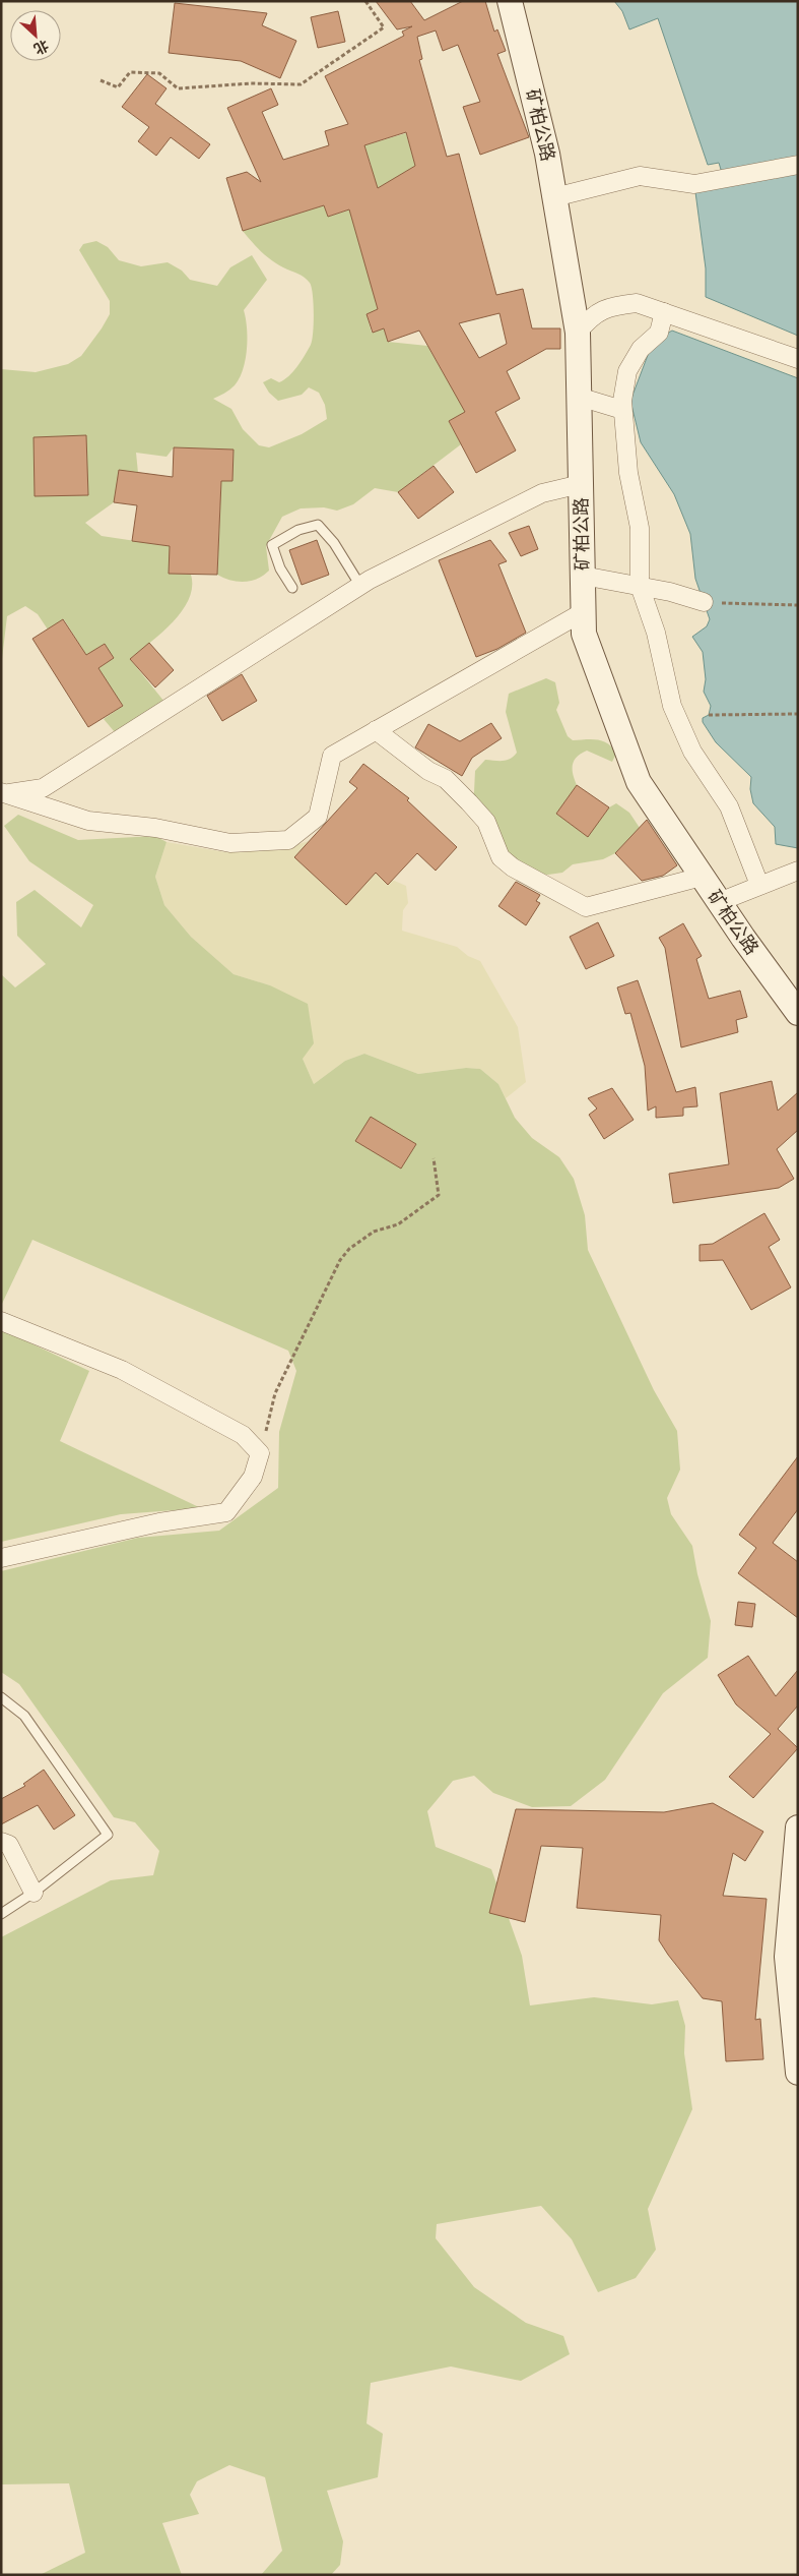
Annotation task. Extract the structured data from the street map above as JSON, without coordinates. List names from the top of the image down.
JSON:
{
  "streets": {
    "street": ["矿柏公路"]
  },
  "north": "bottom right"
}
